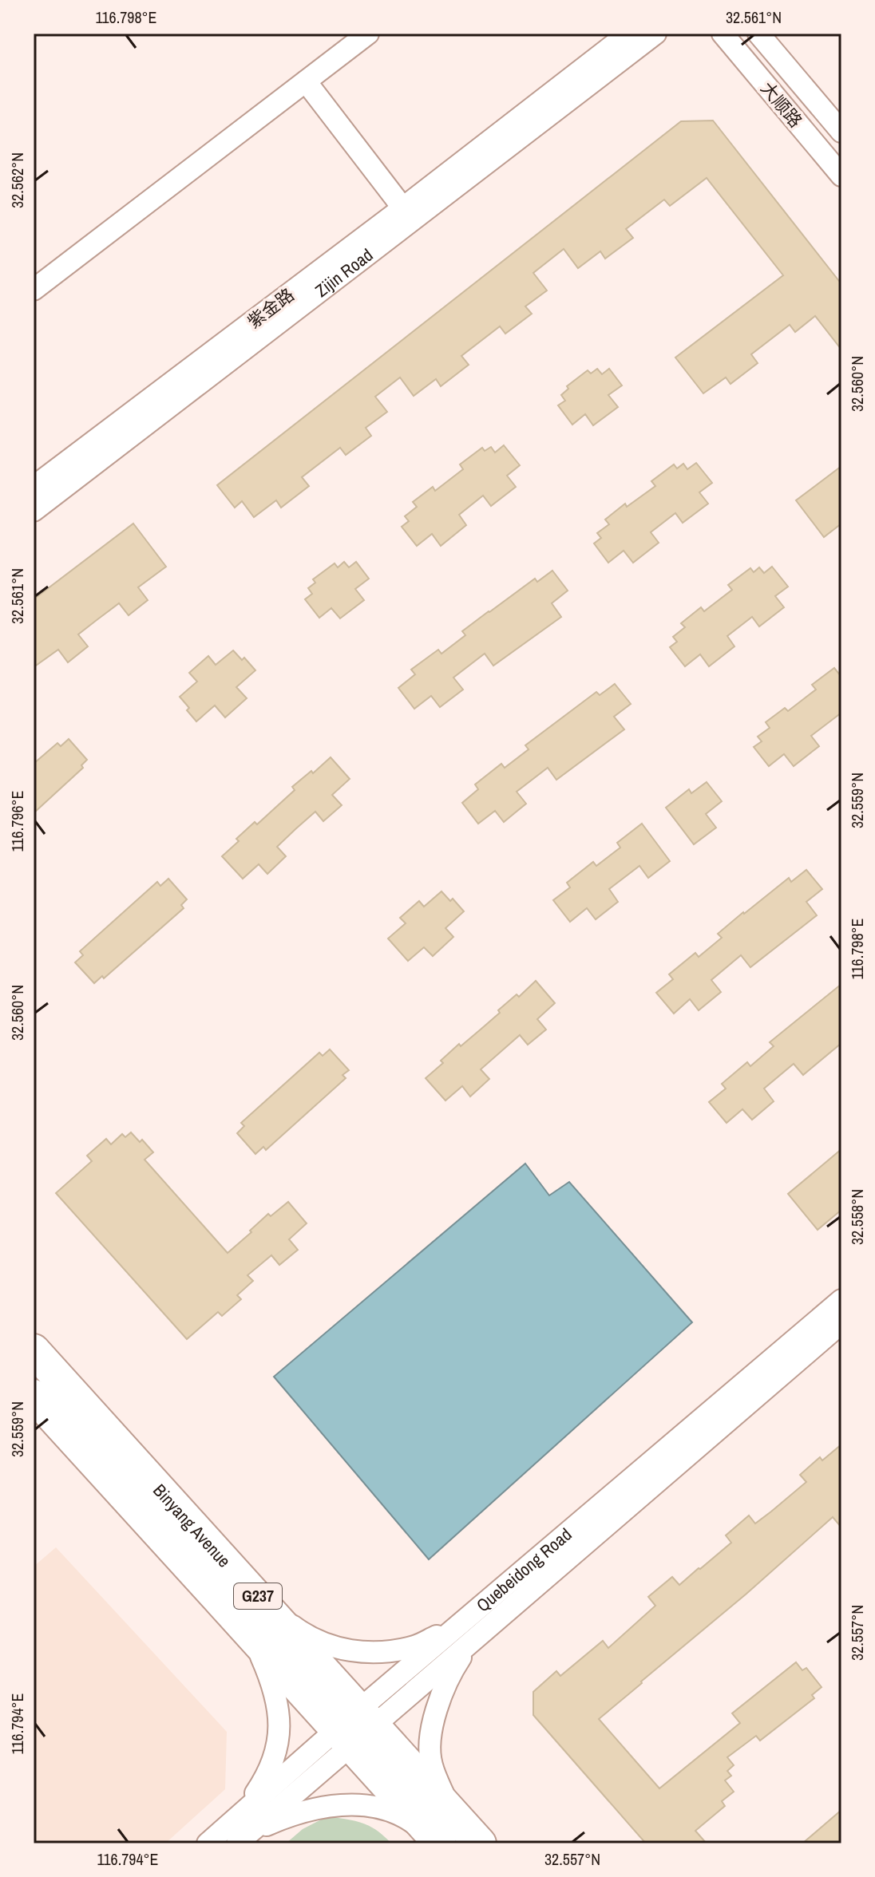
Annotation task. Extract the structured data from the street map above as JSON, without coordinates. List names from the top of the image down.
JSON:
{
  "streets": {
    "highway": ["Binyang Avenue", "G237"],
    "street": [
      "大顺路",
      "Zijin Road",
      "紫金路",
      "Quebeidong Road"
    ]
  },
  "crossings": [
    ["Zijin Road", "紫金路"],
    ["Binyang Avenue", "Quebeidong Road"]
  ],
  "coordinates": [
    "116.798°E",
    "32.561°N",
    "32.562°N",
    "32.560°N",
    "32.559°N",
    "116.796°E",
    "32.558°N",
    "32.557°N",
    "116.794°E"
  ]
}
